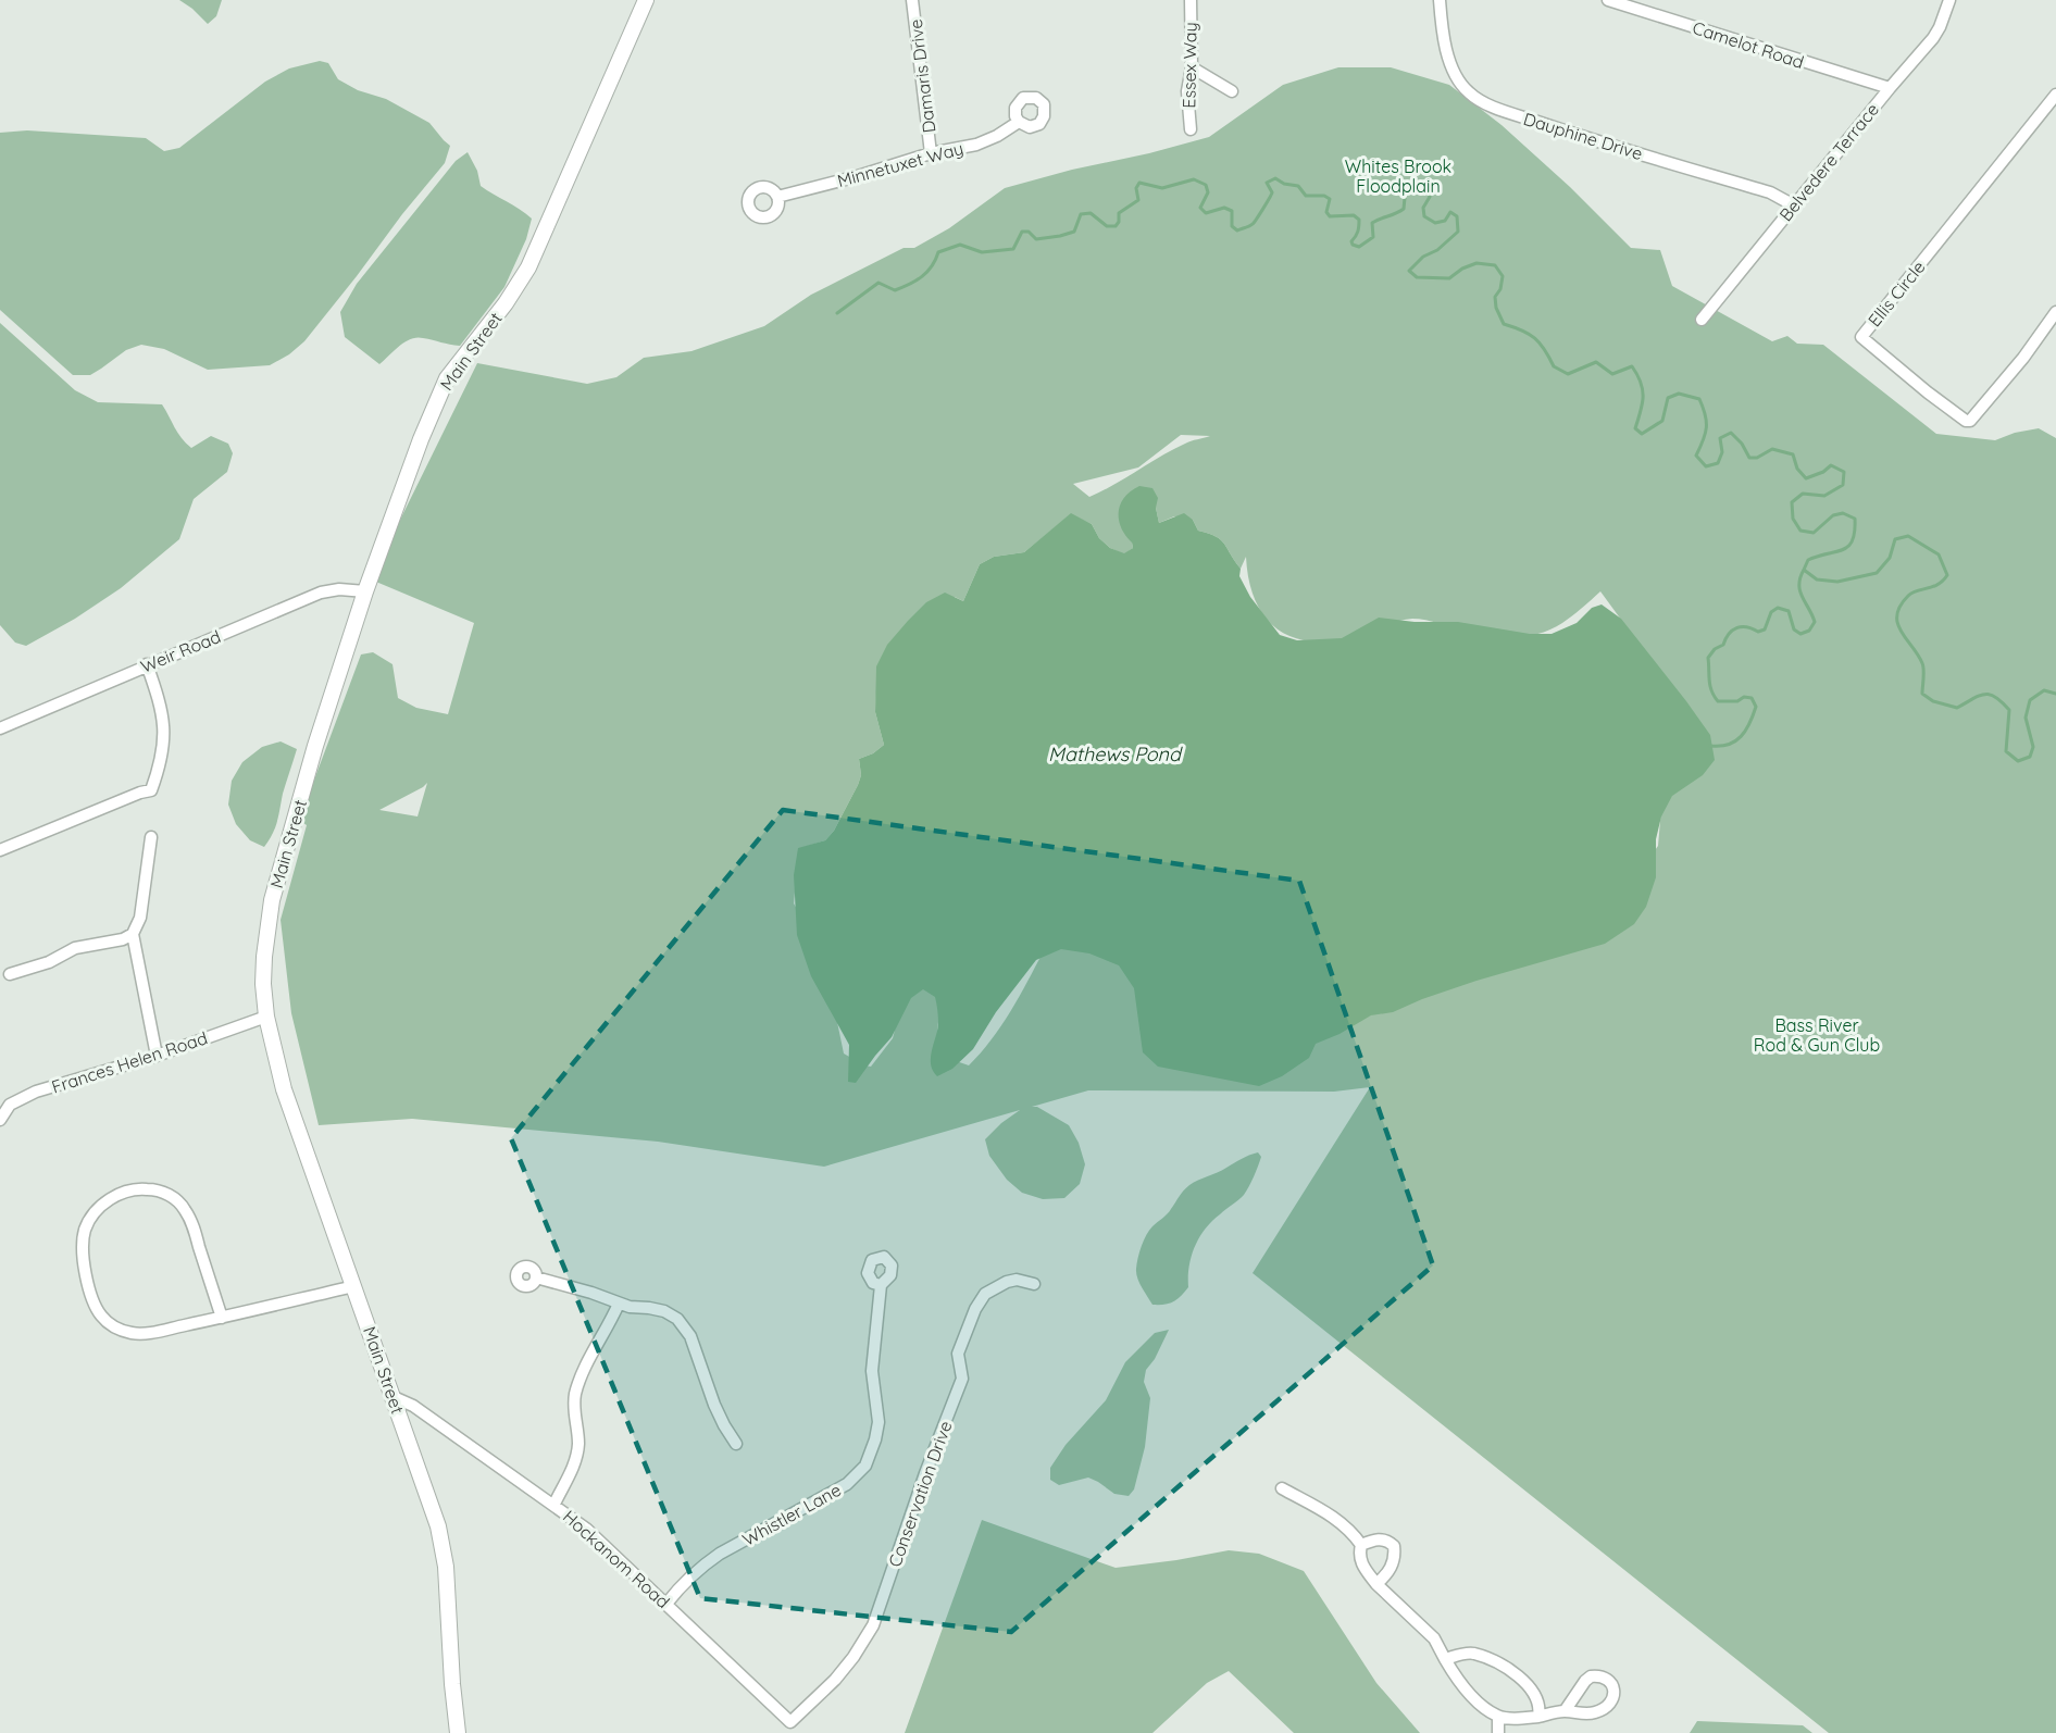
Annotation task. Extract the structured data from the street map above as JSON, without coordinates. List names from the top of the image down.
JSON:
{
  "streets": {
    "main road": ["Main Street"],
    "street": [
      "Camelot Road",
      "Essex Way",
      "Damaris Drive",
      "Dauphine Drive",
      "Belvedere Terrace",
      "Minnetuxet Way",
      "Ellis Circle",
      "Weir Road",
      "Frances Helen Road",
      "Conservation Drive",
      "Whistler Lane",
      "Hockanom Road"
    ]
  },
  "crossings": [
    ["Camelot Road", "Belvedere Terrace"],
    ["Damaris Drive", "Minnetuxet Way"],
    ["Dauphine Drive", "Belvedere Terrace"],
    ["Main Street", "Weir Road"],
    ["Main Street", "Frances Helen Road"],
    ["Main Street", "Hockanom Road"],
    ["Conservation Drive", "Hockanom Road"],
    ["Whistler Lane", "Hockanom Road"]
  ],
  "water": ["Mathews Pond"],
  "parks": ["Whites Brook Floodplain", "Bass River Rod & Gun Club"]
}
